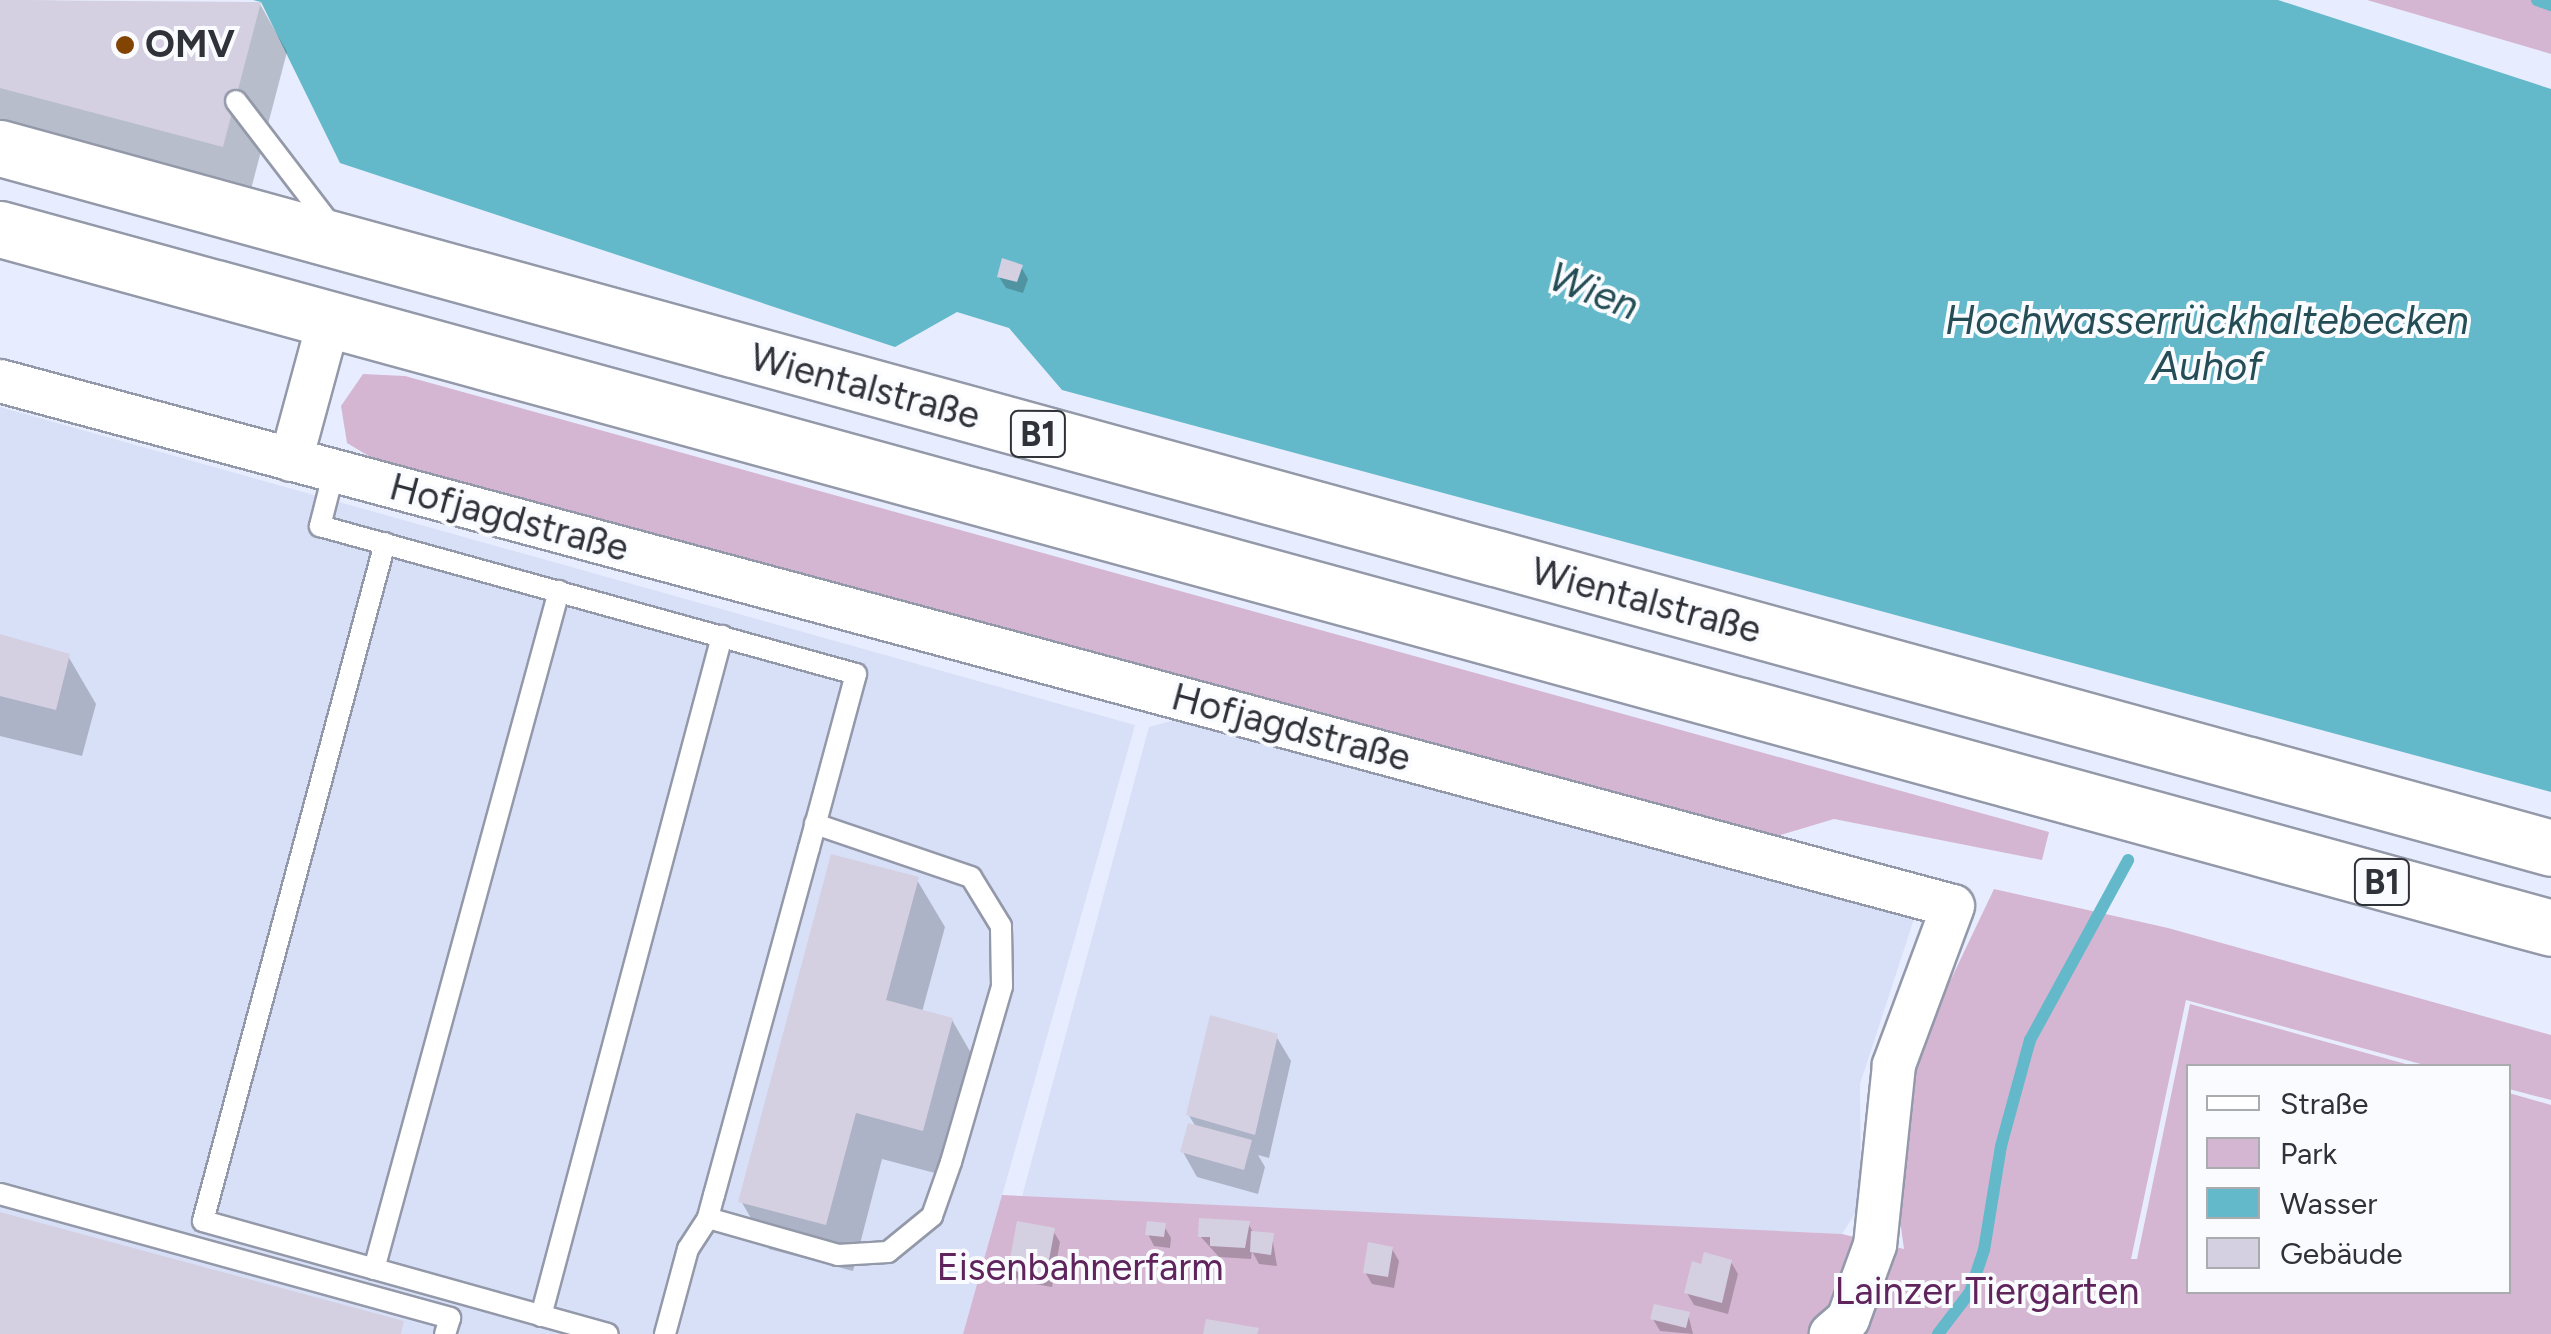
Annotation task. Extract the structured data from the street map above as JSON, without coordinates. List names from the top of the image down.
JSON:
{
  "streets": {
    "main road": ["Wientalstraße", "B1"],
    "street": ["Hofjagdstraße"]
  },
  "water": ["Wien", "Hochwasserrückhaltebecken Auhof"],
  "parks": ["Eisenbahnerfarm", "Lainzer Tiergarten"],
  "places": ["OMV"],
  "legend": [
    "Straße",
    "Park",
    "Wasser",
    "Gebäude"
  ]
}
